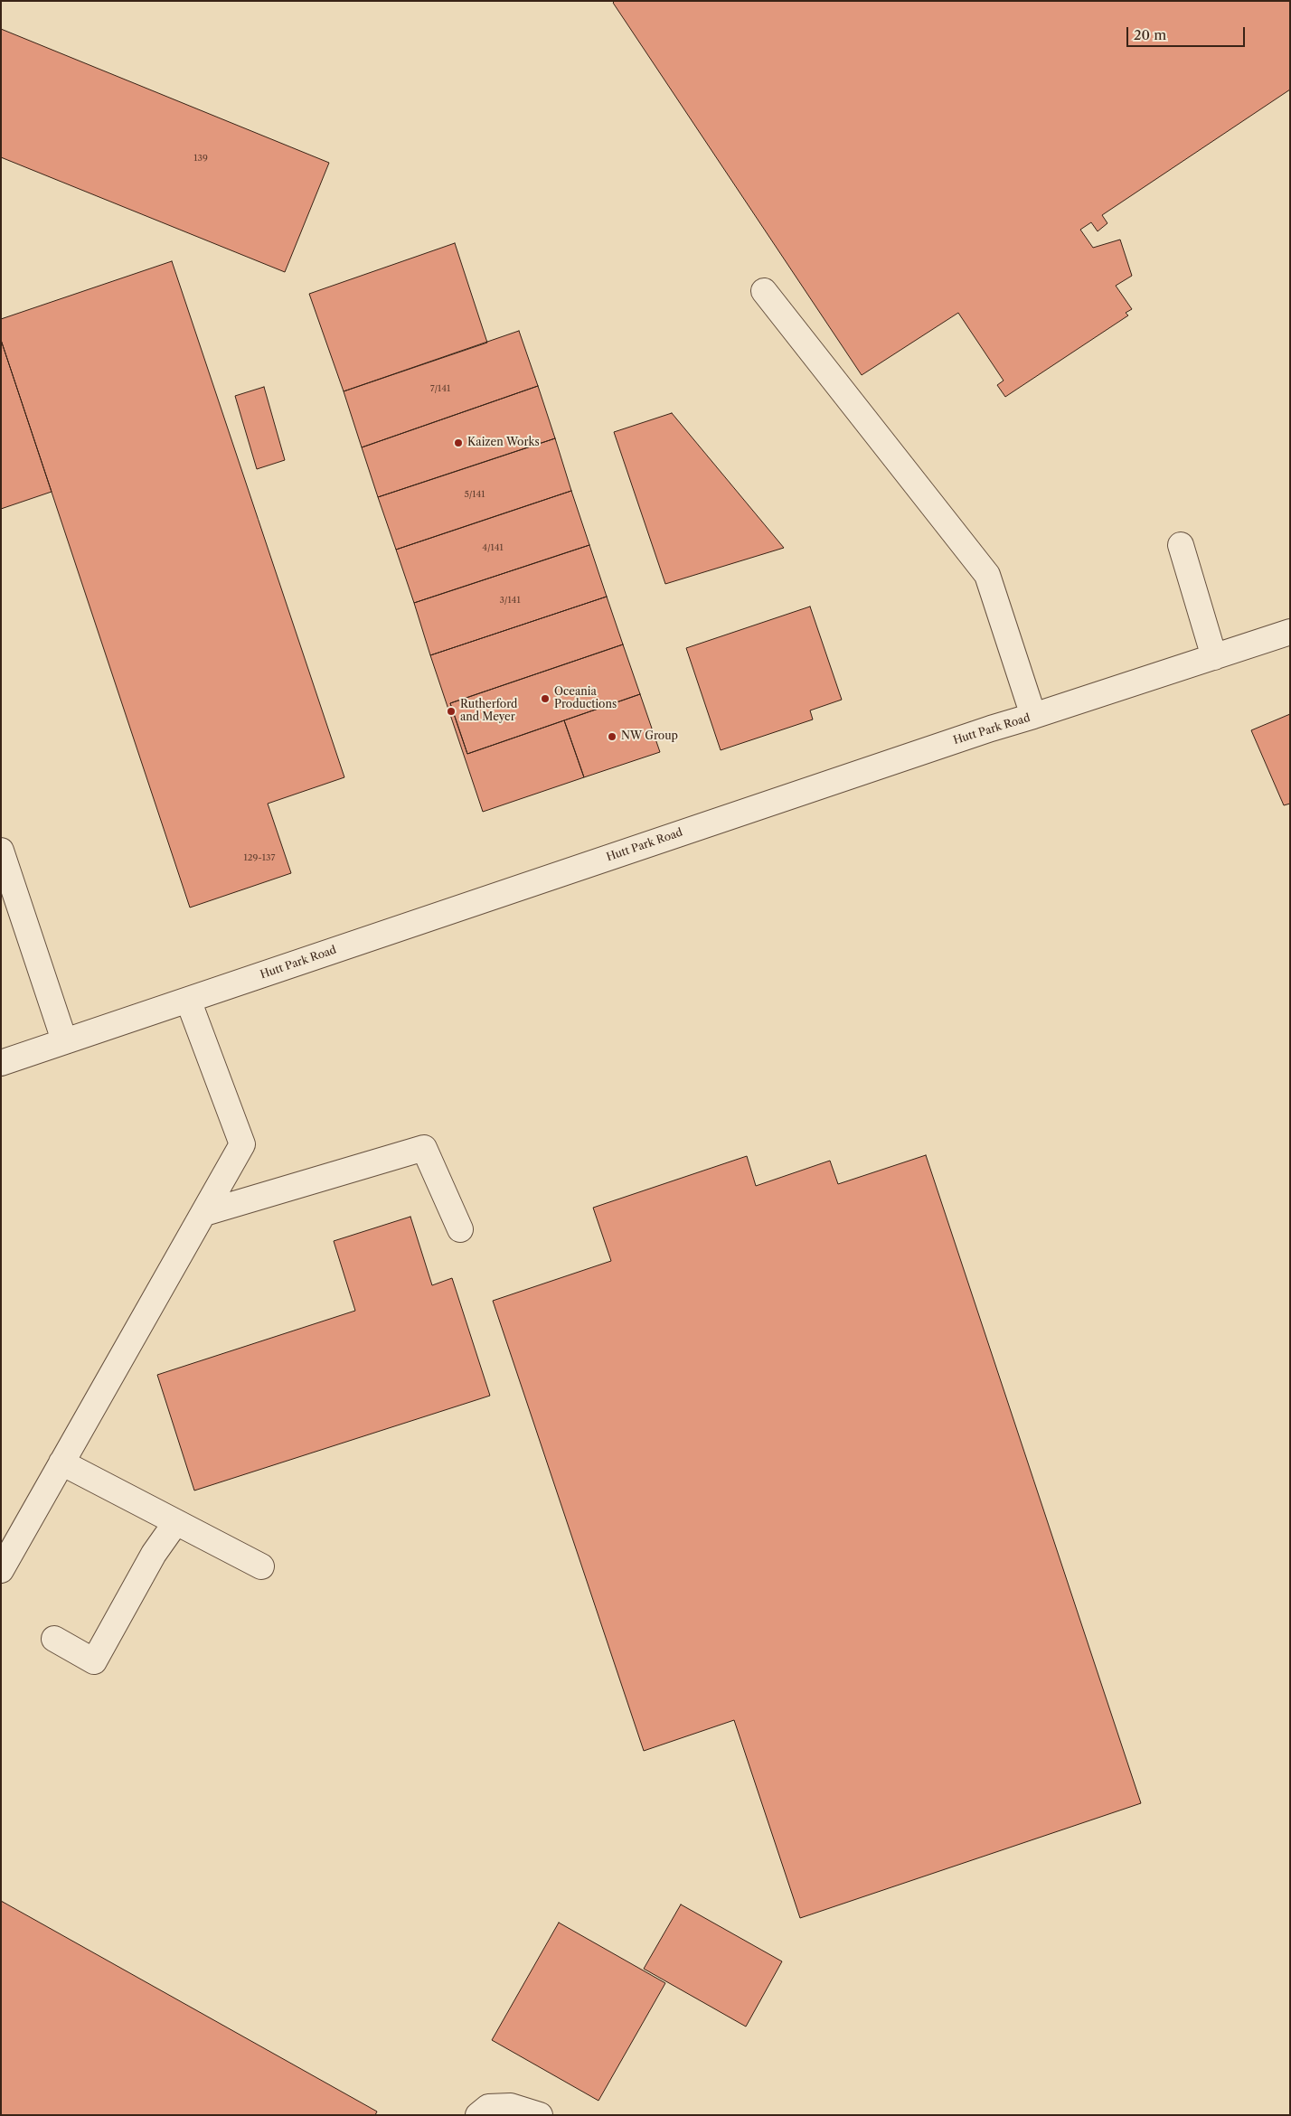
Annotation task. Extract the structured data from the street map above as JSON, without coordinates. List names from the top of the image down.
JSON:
{
  "streets": {
    "street": ["Hutt Park Road"]
  },
  "places": [
    "Kaizen Works",
    "Oceania Productions",
    "Rutherford and Meyer",
    "NW Group"
  ],
  "house_numbers": [
    "139",
    "7/141",
    "5/141",
    "4/141",
    "3/141",
    "129-137"
  ],
  "scale_bar": "20 m"
}
